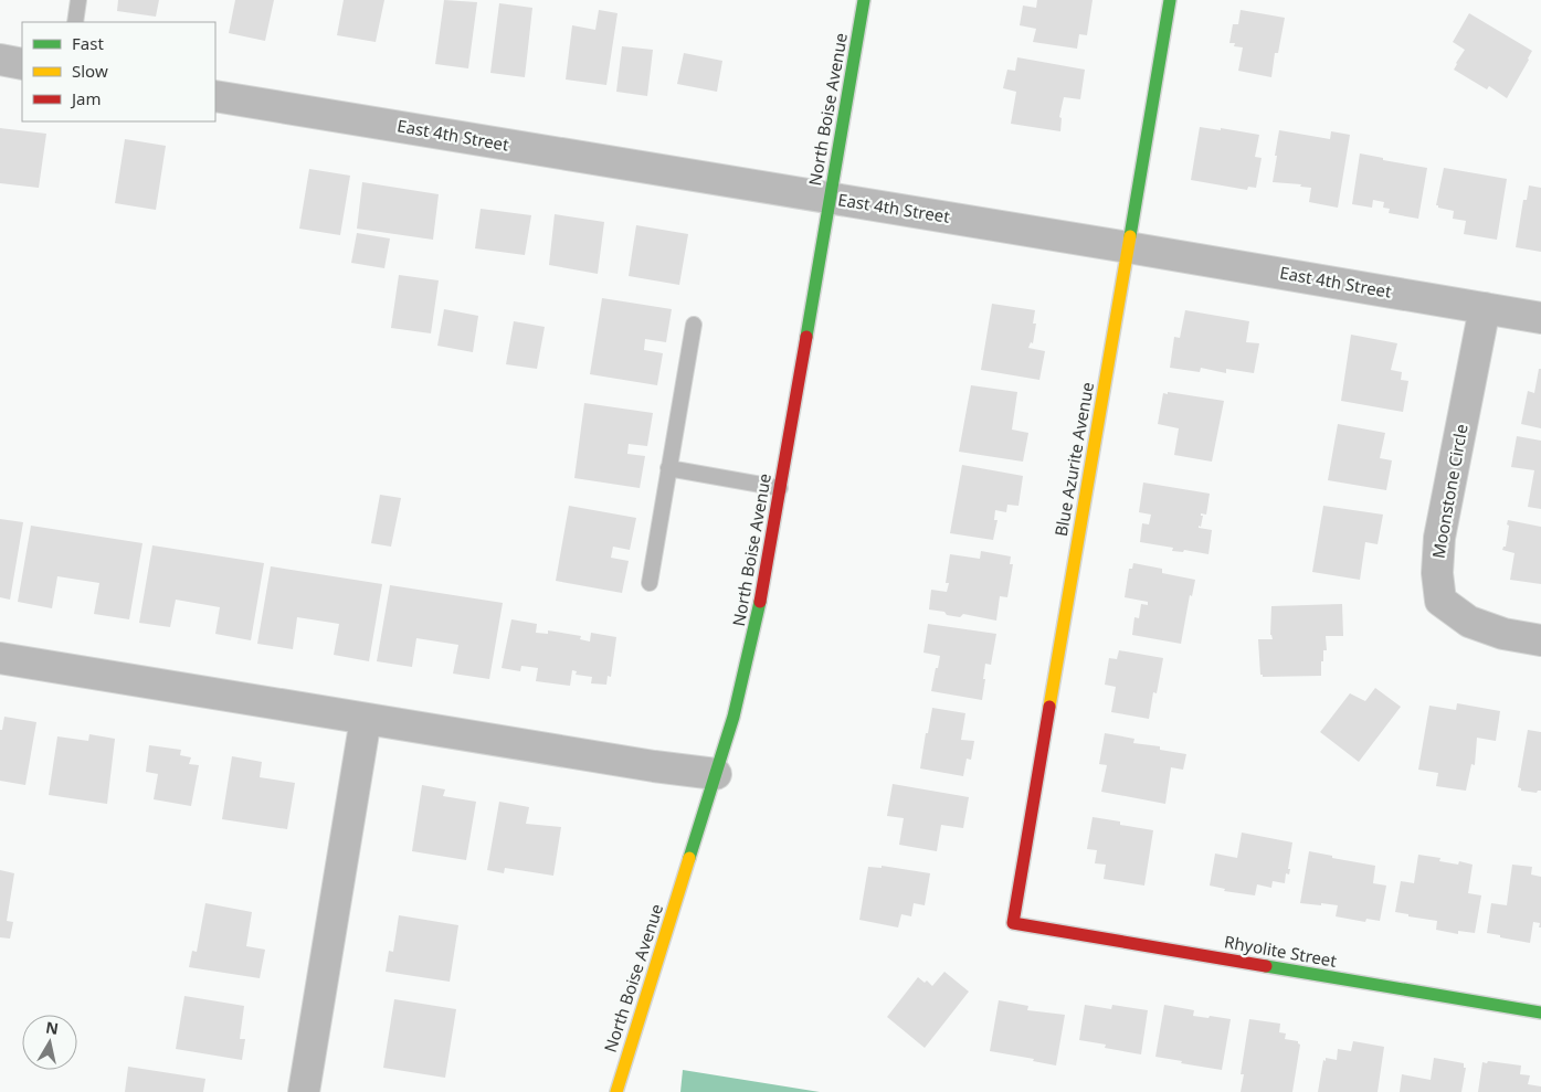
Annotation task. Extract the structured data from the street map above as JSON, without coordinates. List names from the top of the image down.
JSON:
{
  "streets": {
    "street": [
      "North Boise Avenue",
      "East 4th Street",
      "Blue Azurite Avenue",
      "Moonstone Circle",
      "Rhyolite Street"
    ]
  },
  "crossings": [
    ["North Boise Avenue", "East 4th Street"],
    ["East 4th Street", "Blue Azurite Avenue"],
    ["East 4th Street", "Moonstone Circle"],
    ["Blue Azurite Avenue", "Rhyolite Street"]
  ],
  "legend": ["Fast", "Slow", "Jam"],
  "north": "top"
}
